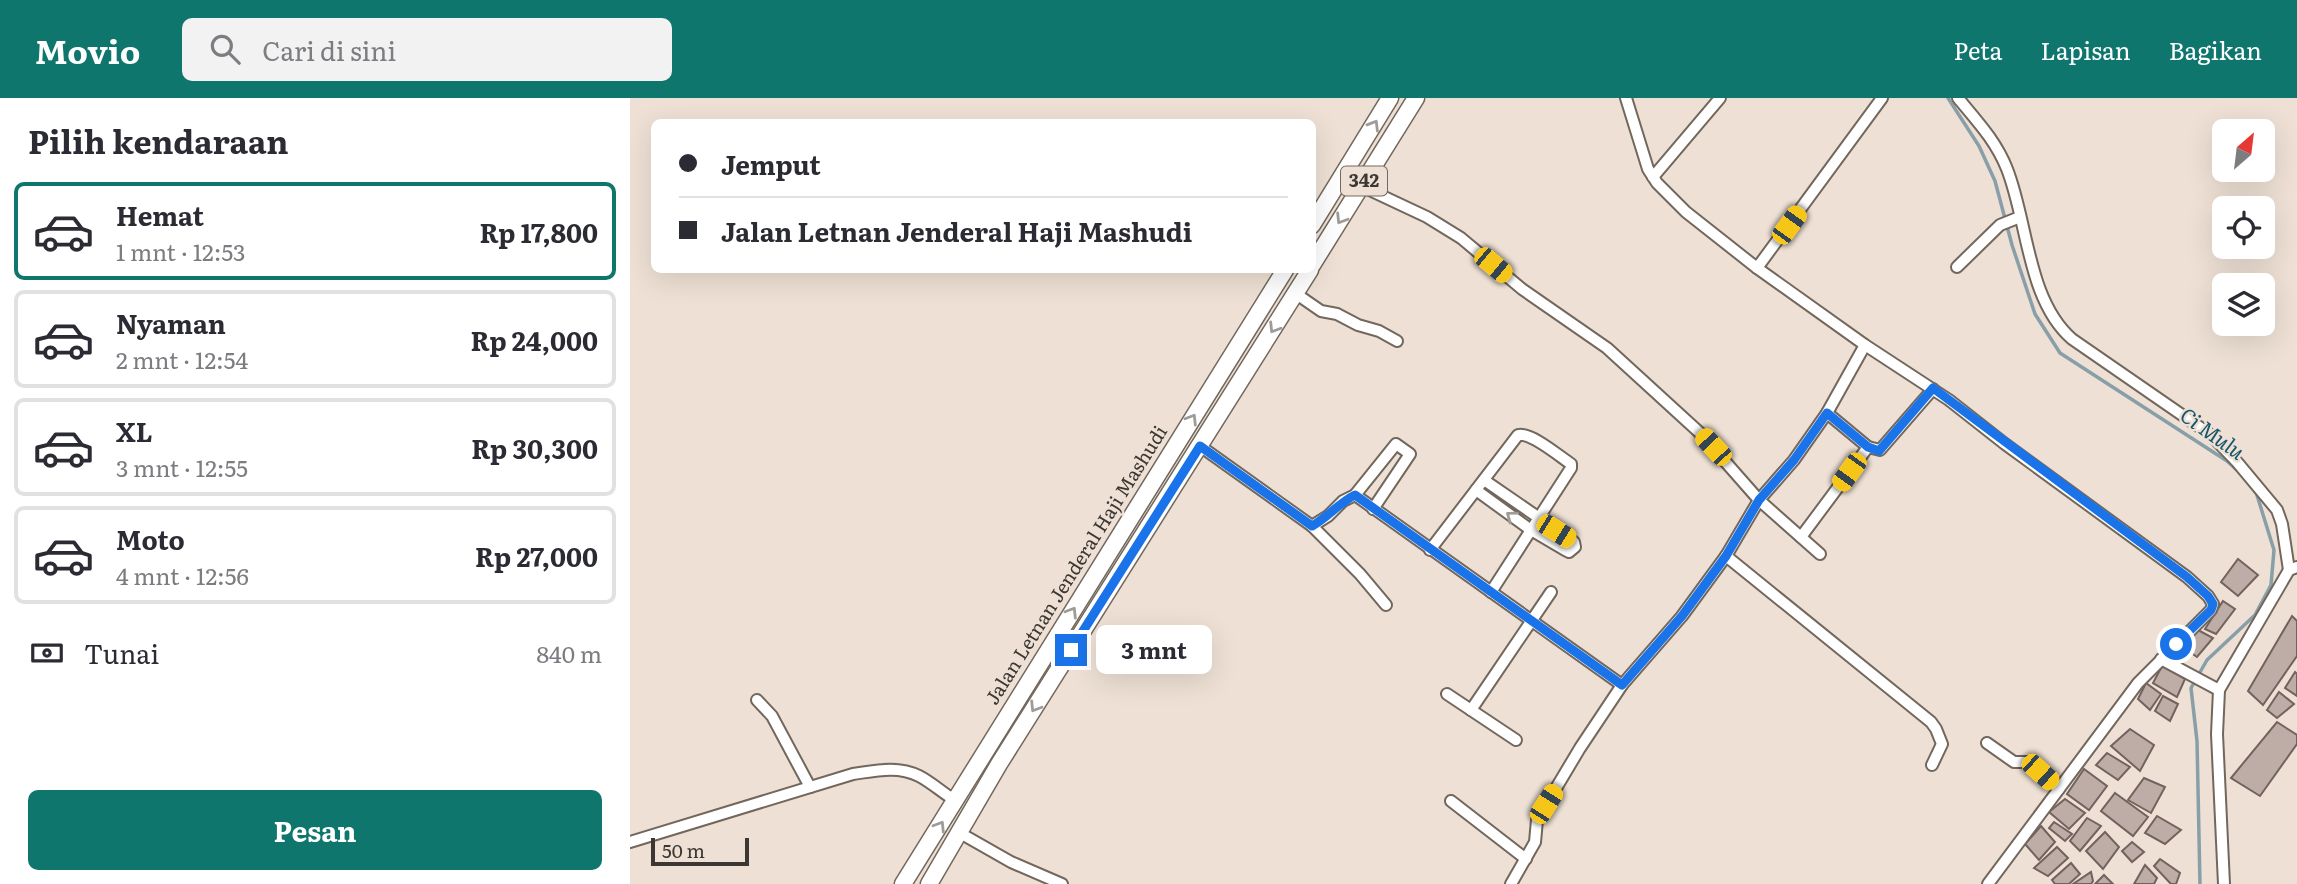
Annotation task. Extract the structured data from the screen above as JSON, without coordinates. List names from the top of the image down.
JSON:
{
  "streets": {
    "main road": ["342", "Jalan Letnan Jenderal Haji Mashudi"]
  },
  "water": ["Ci Mulu"],
  "scale_bar": "50 m",
  "north": "top right",
  "page": {
    "header": "Movio",
    "search": "Cari di sini",
    "nav": ["Peta", "Lapisan", "Bagikan"],
    "heading": "Pilih kendaraan",
    "banner": ["Jemput", "Jalan Letnan Jenderal Haji Mashudi"],
    "list": [
      {
        "name": "Hemat",
        "note": "1 mnt · 12:53",
        "value": "Rp 17,800"
      },
      {
        "name": "Nyaman",
        "note": "2 mnt · 12:54",
        "value": "Rp 24,000"
      },
      {
        "name": "XL",
        "note": "3 mnt · 12:55",
        "value": "Rp 30,300"
      },
      {
        "name": "Moto",
        "note": "4 mnt · 12:56",
        "value": "Rp 27,000"
      }
    ],
    "pay": ["Tunai", "840 m"],
    "bubble": "3 mnt",
    "buttons": "Pesan",
    "scale": "50 m"
  }
}
